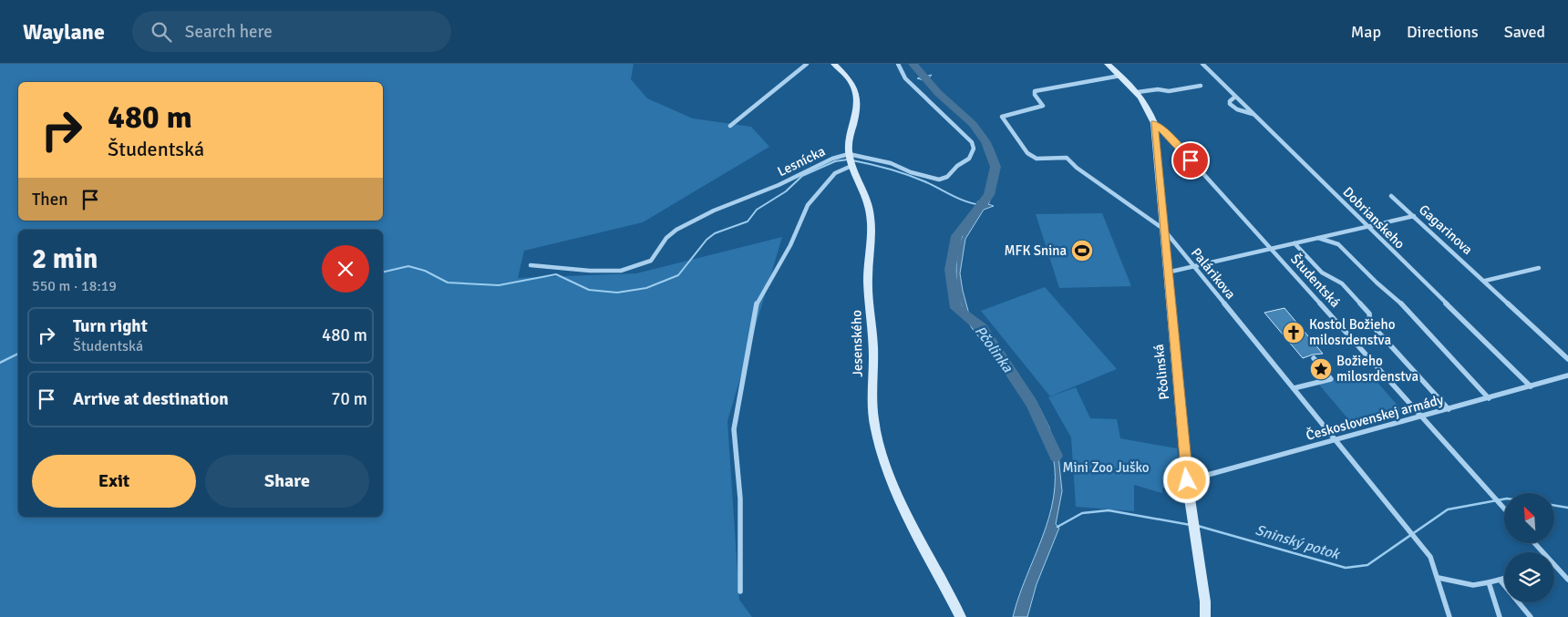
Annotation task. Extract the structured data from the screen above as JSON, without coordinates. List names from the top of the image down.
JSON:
{
  "streets": {
    "street": [
      "Lesnícka",
      "Dobrianskeho",
      "Gagarinova",
      "Palárikova",
      "Študentská",
      "Jesenského",
      "Pčolinská",
      "Československej armády"
    ]
  },
  "crossings": [
    ["Lesnícka", "Jesenského"],
    ["Dobrianskeho", "Československej armády"],
    ["Palárikova", "Pčolinská"],
    ["Palárikova", "Československej armády"],
    ["Študentská", "Pčolinská"],
    ["Študentská", "Československej armády"],
    ["Pčolinská", "Československej armády"]
  ],
  "water": ["Pčolinka", "Sninský potok"],
  "parks": ["Mini Zoo Juško"],
  "places": {
    "sports": ["MFK Snina"],
    "church": ["Kostol Božieho milosrdenstva"],
    "place": ["Božieho milosrdenstva"]
  },
  "north": "top left",
  "page": {
    "header": "Waylane",
    "search": "Search here",
    "nav": ["Map", "Directions", "Saved"],
    "turn": ["480 m", "Študentská"],
    "then": "Then",
    "heading": ["2 min", "550 m · 18:19"],
    "list": [
      {
        "name": "Turn right",
        "note": "Študentská",
        "value": "480 m"
      },
      {
        "name": "Arrive at destination",
        "value": "70 m"
      }
    ],
    "buttons": ["Exit", "Share"]
  }
}
